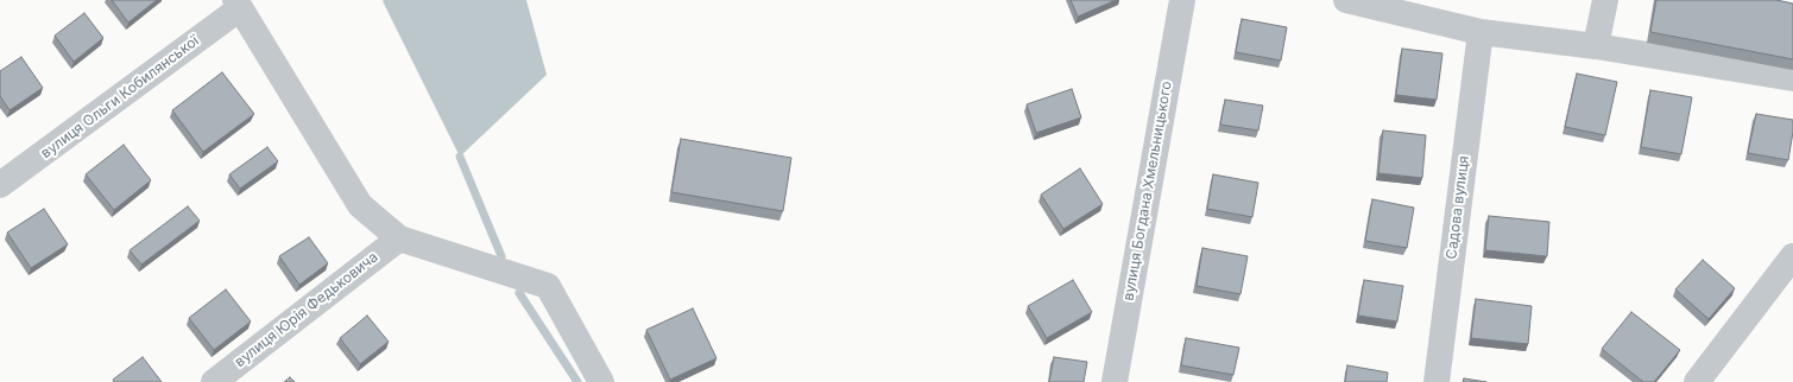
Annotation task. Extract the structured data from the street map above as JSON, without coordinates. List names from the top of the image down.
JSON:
{
  "streets": {
    "street": [
      "вулиця Ольги Кобилянської",
      "вулиця Богдана Хмельницького",
      "Садова вулиця",
      "вулиця Юрія Федьковича"
    ]
  }
}
